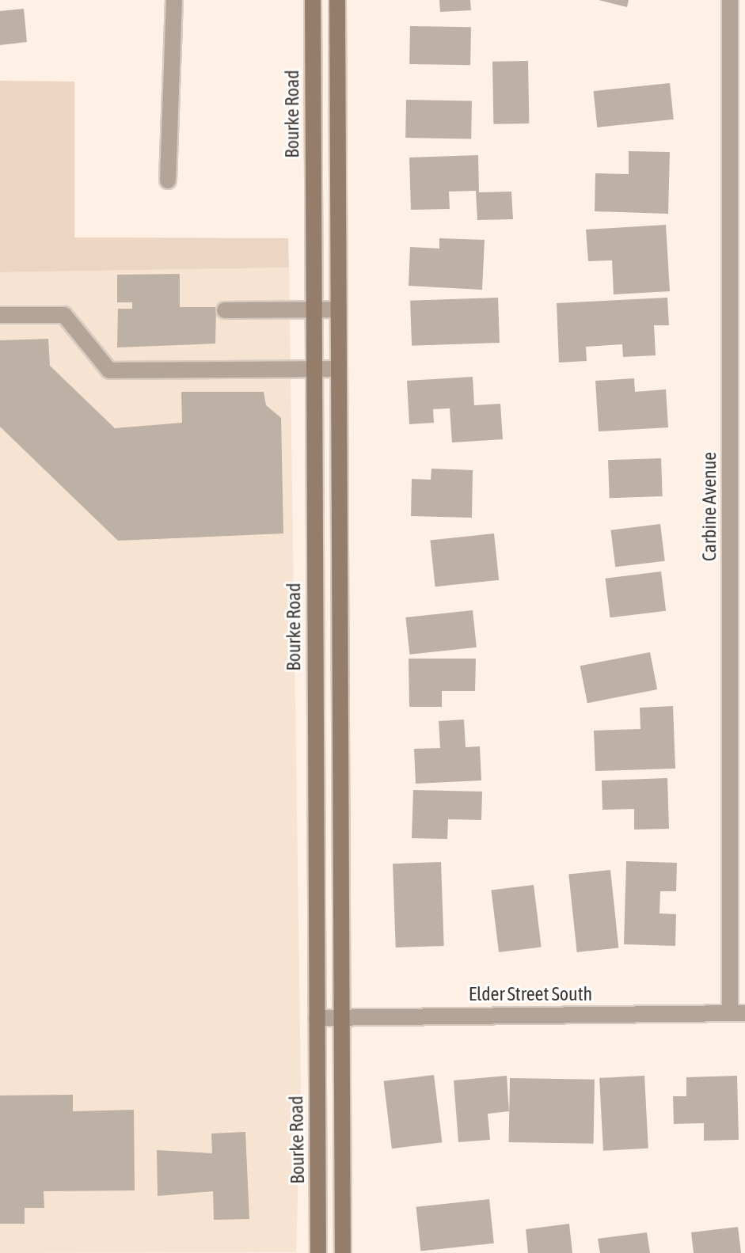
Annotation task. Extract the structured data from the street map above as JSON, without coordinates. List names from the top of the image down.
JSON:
{
  "streets": {
    "main road": ["Bourke Road"],
    "street": ["Carbine Avenue", "Elder Street South"]
  },
  "crossings": [
    ["Bourke Road", "Elder Street South"],
    ["Carbine Avenue", "Elder Street South"]
  ]
}
